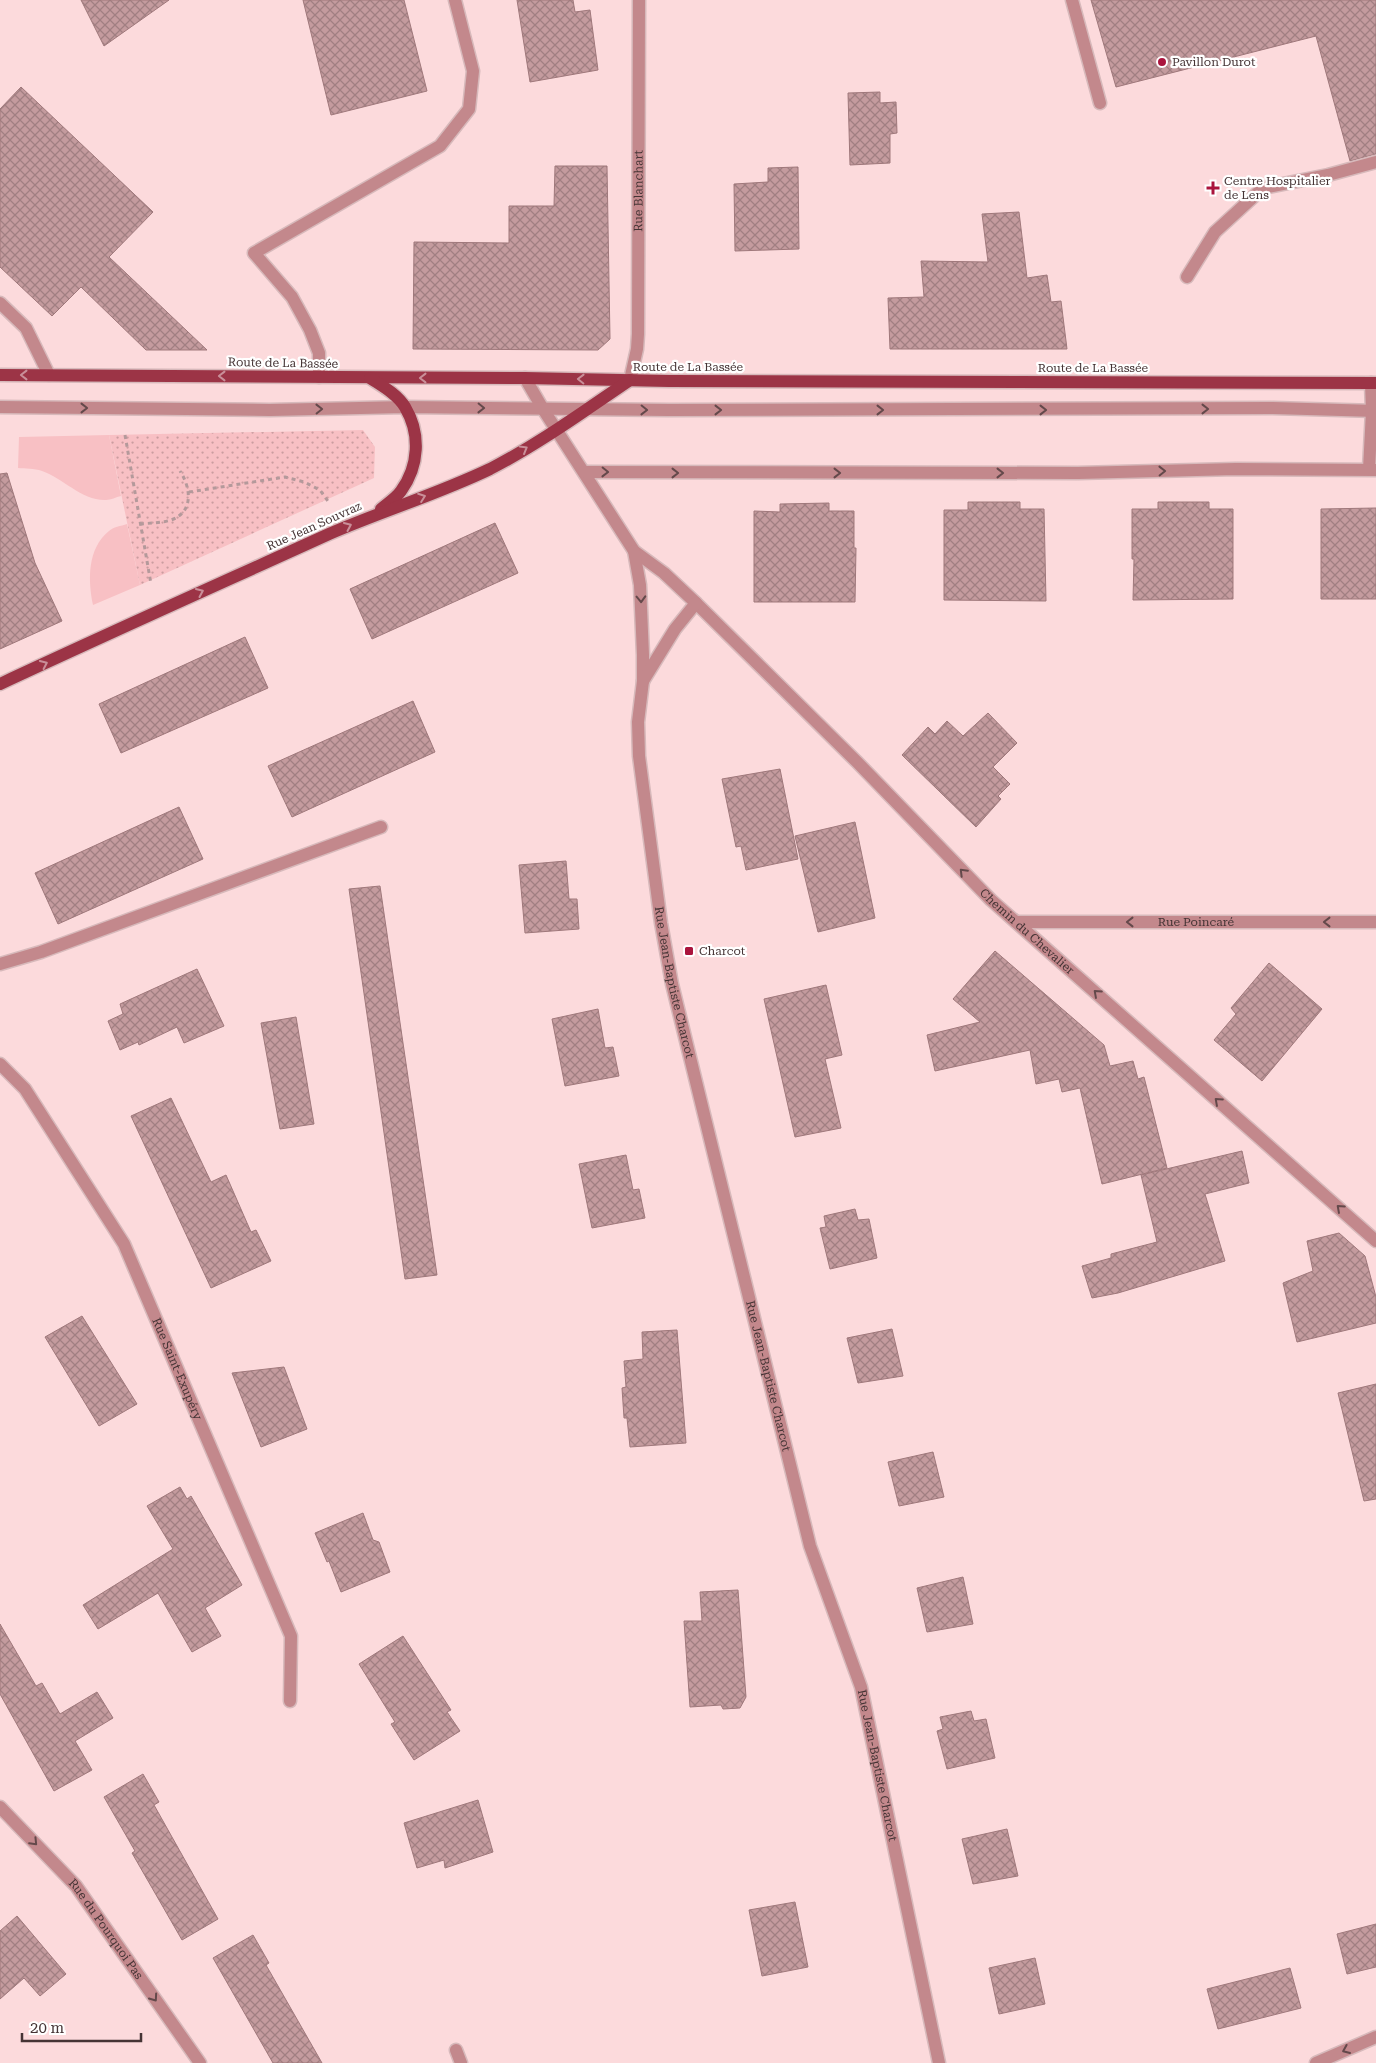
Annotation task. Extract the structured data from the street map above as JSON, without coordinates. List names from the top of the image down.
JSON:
{
  "streets": {
    "main road": ["Route de La Bassée", "Rue Jean Souvraz"],
    "street": [
      "Rue Blanchart",
      "Rue Poincaré",
      "Chemin du Chevalier",
      "Rue Jean-Baptiste Charcot",
      "Rue Saint-Exupéry",
      "Rue du Pourquoi Pas"
    ]
  },
  "crossings": [
    ["Rue Blanchart", "Route de La Bassée"],
    ["Rue Blanchart", "Rue Jean Souvraz"],
    ["Route de La Bassée", "Rue Jean Souvraz"],
    ["Route de La Bassée", "Rue Jean-Baptiste Charcot"],
    ["Rue Jean Souvraz", "Rue Jean-Baptiste Charcot"],
    ["Rue Poincaré", "Chemin du Chevalier"],
    ["Chemin du Chevalier", "Rue Jean-Baptiste Charcot"]
  ],
  "one_way": [
    "Route de La Bassée",
    "Rue Jean Souvraz",
    "Rue Poincaré",
    "Chemin du Chevalier",
    "Rue du Pourquoi Pas"
  ],
  "places": {
    "other": ["Pavillon Durot"],
    "health": ["Centre Hospitalier de Lens"],
    "transit": ["Charcot"]
  },
  "scale_bar": "20 m"
}
